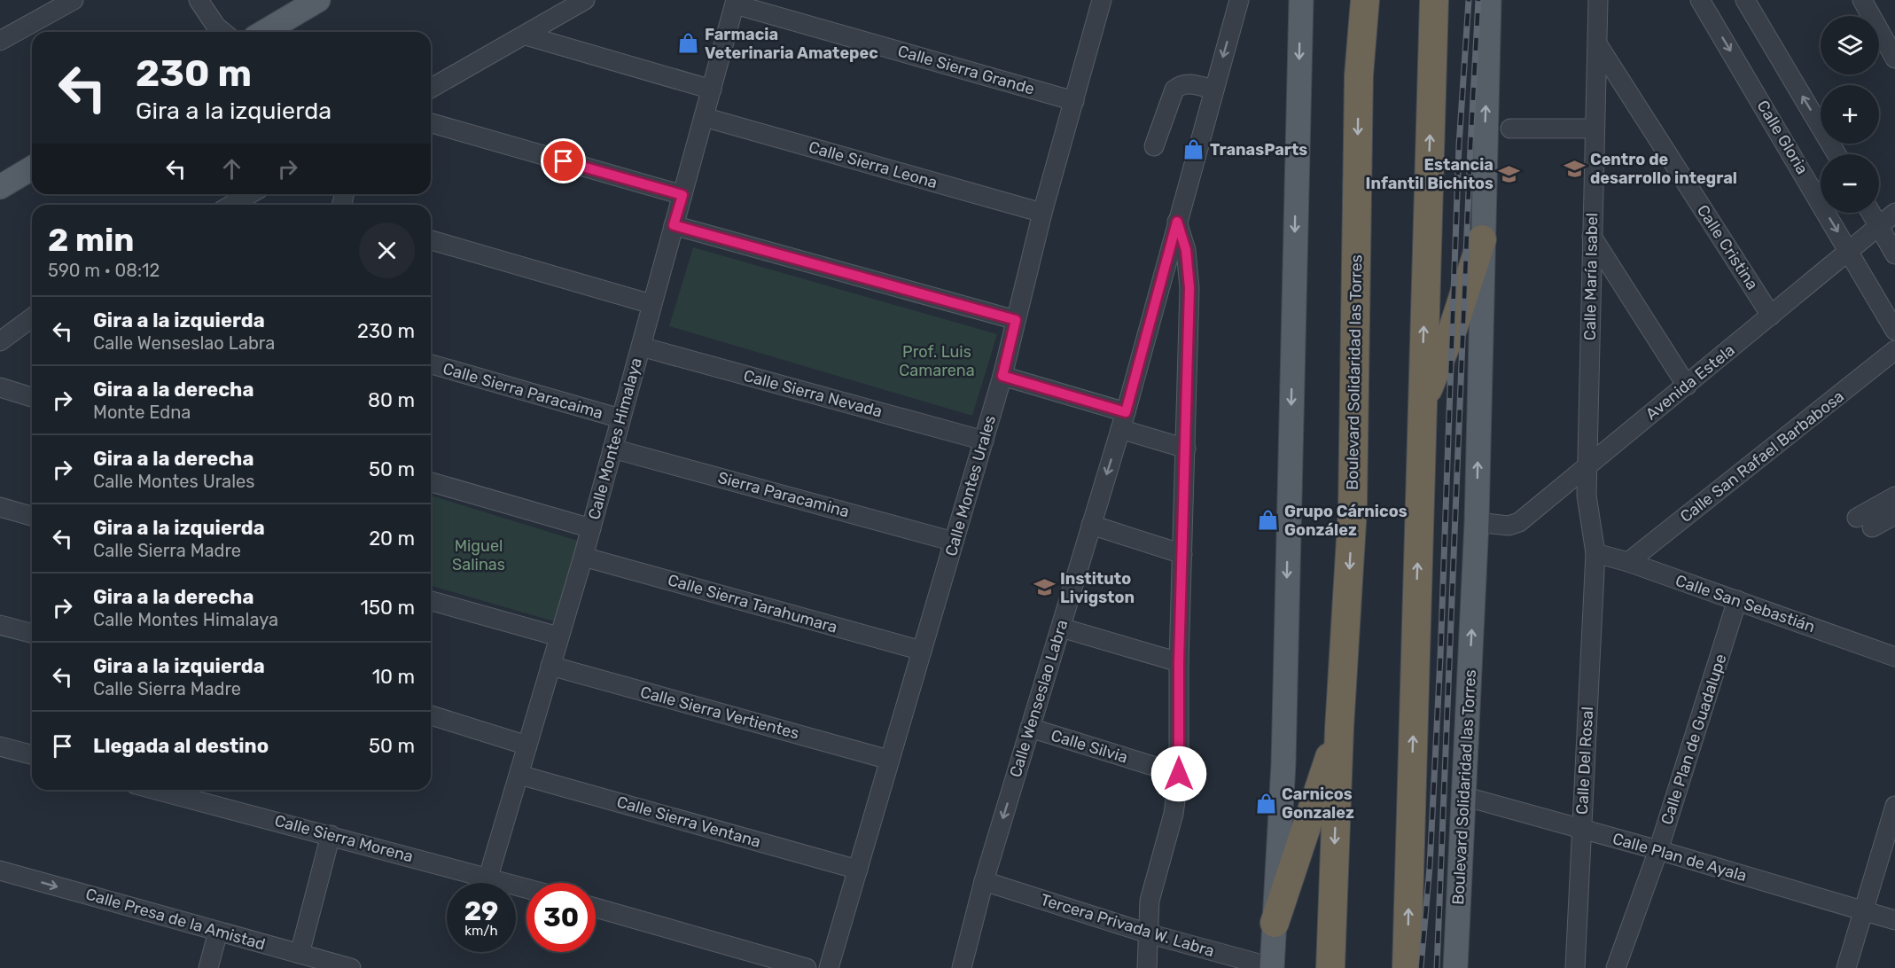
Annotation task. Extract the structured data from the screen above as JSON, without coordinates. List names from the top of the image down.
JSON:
{
  "streets": {
    "highway": ["Boulevard Solidaridad las Torres"],
    "street": [
      "Calle Sierra Grande",
      "Calle Gloria",
      "Calle Sierra Leona",
      "Calle Cristina",
      "Calle María Isabel",
      "Avenida Estela",
      "Calle Sierra Paracaima",
      "Calle Sierra Nevada",
      "Calle Montes Himalaya",
      "Calle San Rafael Barbabosa",
      "Calle Montes Urales",
      "Sierra Paracamina",
      "Calle Sierra Tarahumara",
      "Calle San Sebastián",
      "Calle Wenseslao Labra",
      "Calle Sierra Vertientes",
      "Calle Plan de Guadalupe",
      "Calle Silvia",
      "Calle Del Rosal",
      "Calle Sierra Ventana",
      "Calle Sierra Morena",
      "Calle Plan de Ayala",
      "Calle Presa de la Amistad",
      "Tercera Privada W. Labra"
    ]
  },
  "crossings": [
    ["Calle Sierra Grande", "Calle Montes Himalaya"],
    ["Calle Sierra Grande", "Calle Montes Urales"],
    ["Calle Gloria", "Avenida Estela"],
    ["Calle Sierra Leona", "Calle Montes Himalaya"],
    ["Calle Sierra Leona", "Calle Montes Urales"],
    ["Calle Cristina", "Calle María Isabel"],
    ["Calle Cristina", "Avenida Estela"],
    ["Calle María Isabel", "Avenida Estela"],
    ["Calle María Isabel", "Calle San Sebastián"],
    ["Calle María Isabel", "Calle Del Rosal"],
    ["Boulevard Solidaridad las Torres", "Avenida Estela"],
    ["Boulevard Solidaridad las Torres", "Calle Plan de Ayala"],
    ["Calle Sierra Paracaima", "Calle Montes Himalaya"],
    ["Calle Sierra Nevada", "Calle Montes Himalaya"],
    ["Calle Sierra Nevada", "Calle Montes Urales"],
    ["Calle Montes Himalaya", "Sierra Paracamina"],
    ["Calle Montes Himalaya", "Calle Sierra Tarahumara"],
    ["Calle Montes Himalaya", "Calle Sierra Vertientes"],
    ["Calle Montes Himalaya", "Calle Sierra Ventana"],
    ["Calle Montes Himalaya", "Calle Sierra Morena"],
    ["Calle San Rafael Barbabosa", "Calle San Sebastián"],
    ["Calle Montes Urales", "Sierra Paracamina"],
    ["Calle Montes Urales", "Calle Sierra Tarahumara"],
    ["Calle Montes Urales", "Calle Sierra Vertientes"],
    ["Calle Montes Urales", "Calle Sierra Ventana"],
    ["Calle San Sebastián", "Calle Plan de Guadalupe"],
    ["Calle San Sebastián", "Calle Del Rosal"],
    ["Calle Wenseslao Labra", "Calle Silvia"],
    ["Calle Wenseslao Labra", "Tercera Privada W. Labra"],
    ["Calle Plan de Guadalupe", "Calle Plan de Ayala"],
    ["Calle Del Rosal", "Calle Plan de Ayala"]
  ],
  "one_way": ["Calle Presa de la Amistad"],
  "parks": ["Prof. Luis Camarena", "Miguel Salinas"],
  "places": {
    "shop": [
      "Farmacia Veterinaria Amatepec",
      "TranasParts",
      "Grupo Cárnicos González",
      "Carnicos Gonzalez"
    ],
    "school or university": ["Centro de desarrollo integral", "Estancia Infantil Bichitos", "Instituto Livigston"]
  },
  "page": {
    "map_buttons": ["+", "−"],
    "turn": ["230 m", "Gira a la izquierda"],
    "heading": ["2 min", "590 m · 08:12"],
    "list": [
      {
        "name": "Gira a la izquierda",
        "note": "Calle Wenseslao Labra",
        "value": "230 m"
      },
      {
        "name": "Gira a la derecha",
        "note": "Monte Edna",
        "value": "80 m"
      },
      {
        "name": "Gira a la derecha",
        "note": "Calle Montes Urales",
        "value": "50 m"
      },
      {
        "name": "Gira a la izquierda",
        "note": "Calle Sierra Madre",
        "value": "20 m"
      },
      {
        "name": "Gira a la derecha",
        "note": "Calle Montes Himalaya",
        "value": "150 m"
      },
      {
        "name": "Gira a la izquierda",
        "note": "Calle Sierra Madre",
        "value": "10 m"
      },
      {
        "name": "Llegada al destino",
        "value": "50 m"
      }
    ],
    "speed": "29 km/h",
    "limit": "30"
  }
}
